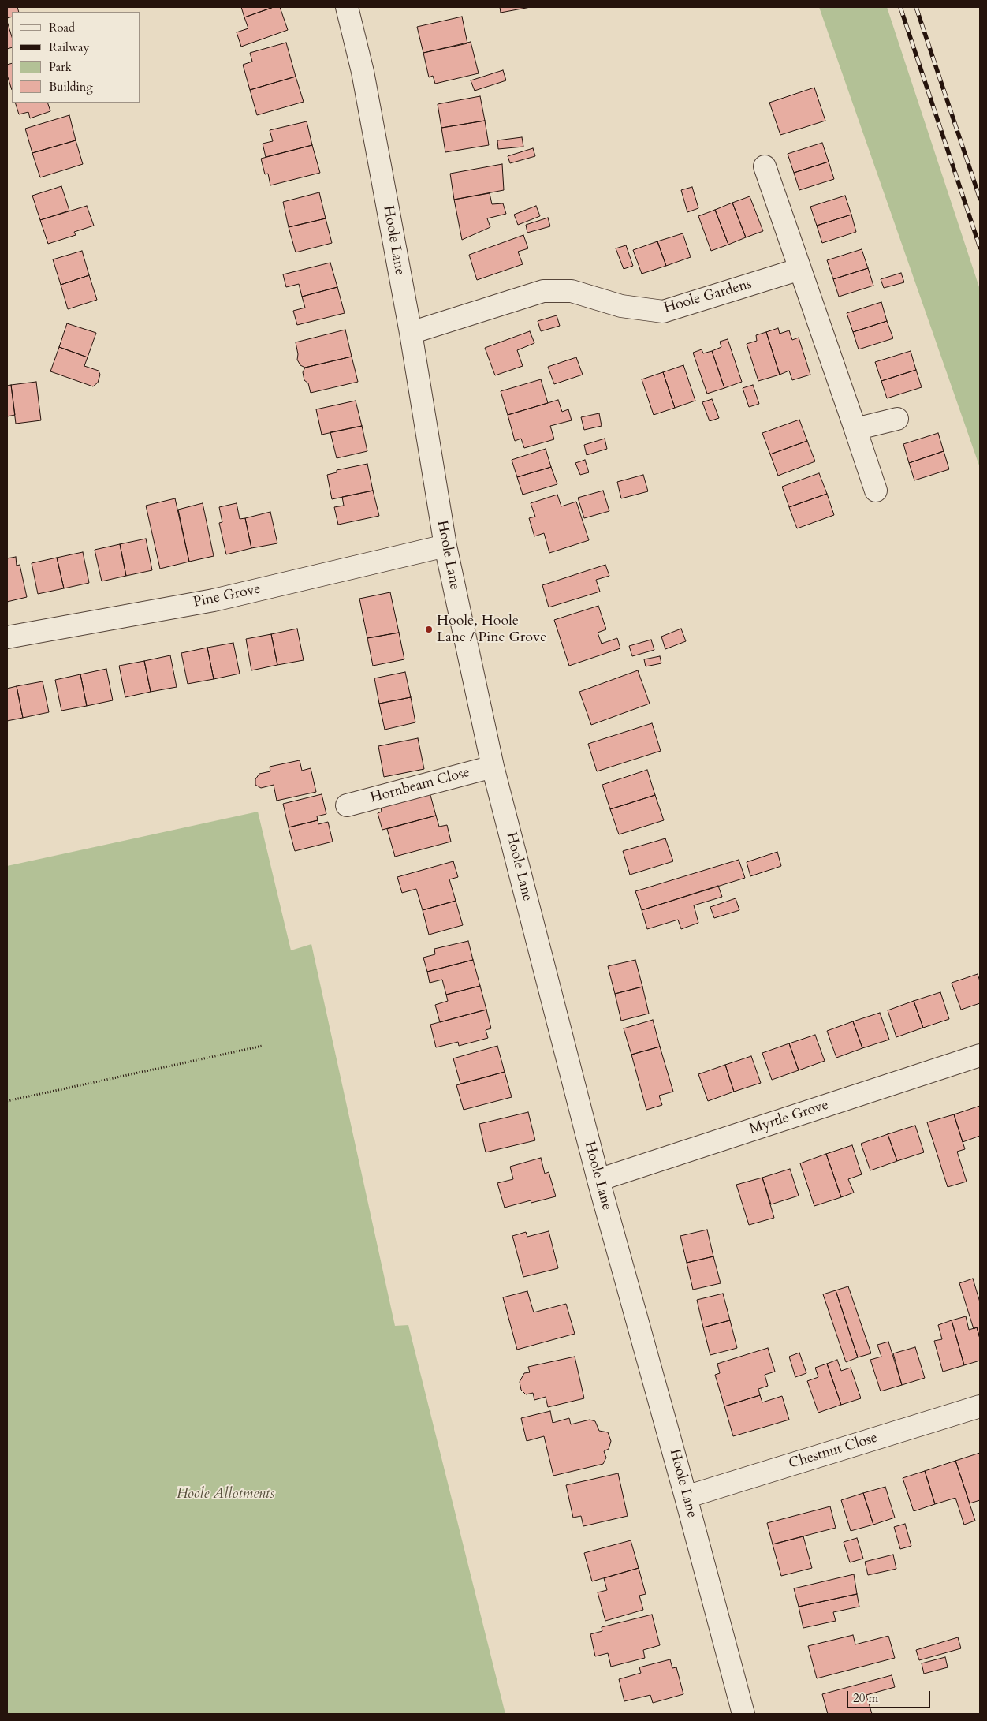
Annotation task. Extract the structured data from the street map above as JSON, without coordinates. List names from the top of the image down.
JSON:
{
  "streets": {
    "street": [
      "Hoole Lane",
      "Hoole Gardens",
      "Pine Grove",
      "Hornbeam Close",
      "Myrtle Grove",
      "Chestnut Close"
    ]
  },
  "crossings": [
    ["Hoole Lane", "Hoole Gardens"],
    ["Hoole Lane", "Pine Grove"],
    ["Hoole Lane", "Hornbeam Close"],
    ["Hoole Lane", "Myrtle Grove"],
    ["Hoole Lane", "Chestnut Close"]
  ],
  "parks": ["Hoole Allotments"],
  "places": ["Hoole, Hoole Lane / Pine Grove"],
  "legend": [
    "Road",
    "Railway",
    "Park",
    "Building"
  ],
  "scale_bar": "20 m"
}
